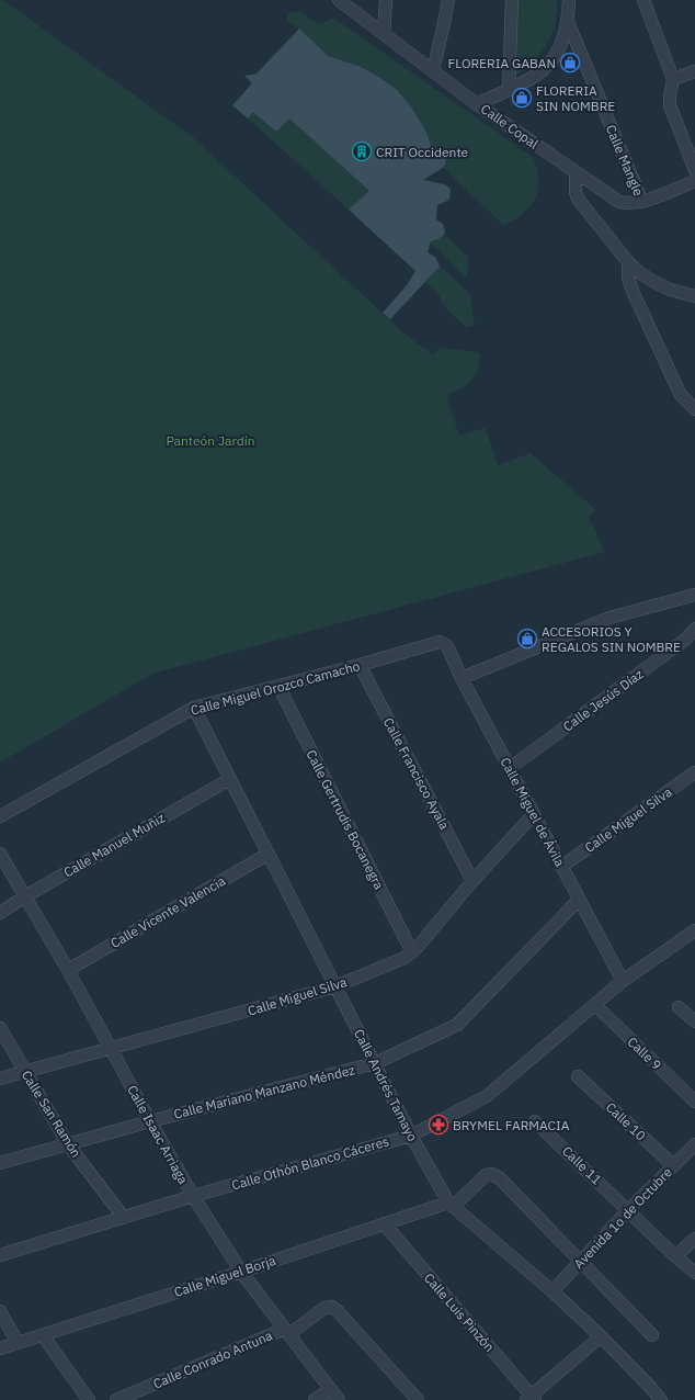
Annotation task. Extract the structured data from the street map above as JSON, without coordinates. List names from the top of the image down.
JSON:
{
  "streets": {
    "street": [
      "Calle Copal",
      "Calle Mangle",
      "Calle Miguel Orozco Camacho",
      "Calle Jesús Díaz",
      "Calle Francisco Ayala",
      "Calle Miguel de Ávila",
      "Calle Gertrudis Bocanegra",
      "Calle Miguel Silva",
      "Calle Manuel Muñiz",
      "Calle Vicente Valencia",
      "Calle 9",
      "Calle Andrés Tamayo",
      "Calle Mariano Manzano Méndez",
      "Calle San Ramón",
      "Calle 10",
      "Calle Isaac Arriaga",
      "Calle Othón Blanco Cáceres",
      "Calle 11",
      "Avenida 1o de Octubre",
      "Calle Miguel Borja",
      "Calle Luis Pinzón",
      "Calle Conrado Antuna"
    ]
  },
  "crossings": [
    ["Calle Copal", "Calle Mangle"],
    ["Calle Miguel Orozco Camacho", "Calle Francisco Ayala"],
    ["Calle Miguel Orozco Camacho", "Calle Miguel de Ávila"],
    ["Calle Miguel Orozco Camacho", "Calle Gertrudis Bocanegra"],
    ["Calle Miguel Orozco Camacho", "Calle Andrés Tamayo"],
    ["Calle Jesús Díaz", "Calle Miguel de Ávila"],
    ["Calle Francisco Ayala", "Calle Miguel Silva"],
    ["Calle Miguel de Ávila", "Calle Miguel Silva"],
    ["Calle Miguel de Ávila", "Calle Mariano Manzano Méndez"],
    ["Calle Miguel de Ávila", "Calle Othón Blanco Cáceres"],
    ["Calle Gertrudis Bocanegra", "Calle Miguel Silva"],
    ["Calle Miguel Silva", "Calle Andrés Tamayo"],
    ["Calle Miguel Silva", "Calle San Ramón"],
    ["Calle Miguel Silva", "Calle Isaac Arriaga"],
    ["Calle Manuel Muñiz", "Calle Andrés Tamayo"],
    ["Calle Manuel Muñiz", "Calle Isaac Arriaga"],
    ["Calle Vicente Valencia", "Calle Andrés Tamayo"],
    ["Calle Vicente Valencia", "Calle Isaac Arriaga"],
    ["Calle 9", "Calle Othón Blanco Cáceres"],
    ["Calle Andrés Tamayo", "Calle Mariano Manzano Méndez"],
    ["Calle Andrés Tamayo", "Calle Othón Blanco Cáceres"],
    ["Calle Andrés Tamayo", "Avenida 1o de Octubre"],
    ["Calle Andrés Tamayo", "Calle Miguel Borja"],
    ["Calle Mariano Manzano Méndez", "Calle San Ramón"],
    ["Calle Mariano Manzano Méndez", "Calle Isaac Arriaga"],
    ["Calle San Ramón", "Calle Othón Blanco Cáceres"],
    ["Calle 10", "Avenida 1o de Octubre"],
    ["Calle Isaac Arriaga", "Calle Othón Blanco Cáceres"],
    ["Calle Isaac Arriaga", "Calle Miguel Borja"],
    ["Calle Isaac Arriaga", "Calle Conrado Antuna"],
    ["Calle 11", "Avenida 1o de Octubre"],
    ["Calle Miguel Borja", "Calle Luis Pinzón"]
  ],
  "parks": ["Panteón Jardín"],
  "places": {
    "shop": ["FLORERIA GABAN", "FLORERIA SIN NOMBRE", "ACCESORIOS Y REGALOS SIN NOMBRE"],
    "building": ["CRIT Occidente"],
    "pharmacy": ["BRYMEL FARMACIA"]
  }
}
